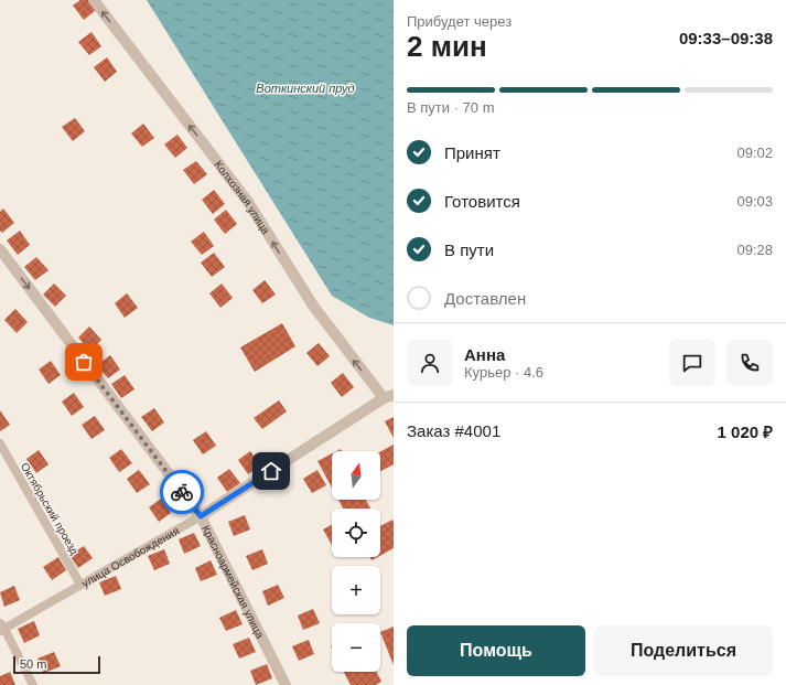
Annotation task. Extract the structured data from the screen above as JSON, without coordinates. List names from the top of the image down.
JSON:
{
  "streets": {
    "street": [
      "Колхозная улица",
      "Октябрьский проезд",
      "улица Освобождения",
      "Красноармейская улица"
    ]
  },
  "crossings": [
    ["Колхозная улица", "улица Освобождения"],
    ["Октябрьский проезд", "улица Освобождения"],
    ["улица Освобождения", "Красноармейская улица"]
  ],
  "one_way": ["Колхозная улица", "Красноармейская улица"],
  "water": ["Воткинский пруд"],
  "scale_bar": "50 m",
  "north": "top",
  "page": {
    "heading": ["2 мин", "Прибудет через", "09:33–09:38"],
    "panel": [
      "Анна",
      "Курьер · 4.6",
      "Заказ #4001",
      "1 020 ₽"
    ],
    "bar": "В пути · 70 m",
    "list": [
      ["Принят", "09:02"],
      ["Готовится", "09:03"],
      ["В пути", "09:28"],
      "Доставлен"
    ],
    "map_buttons": ["+", "−"],
    "buttons": ["Помощь", "Поделиться"],
    "scale": "50 m"
  }
}
